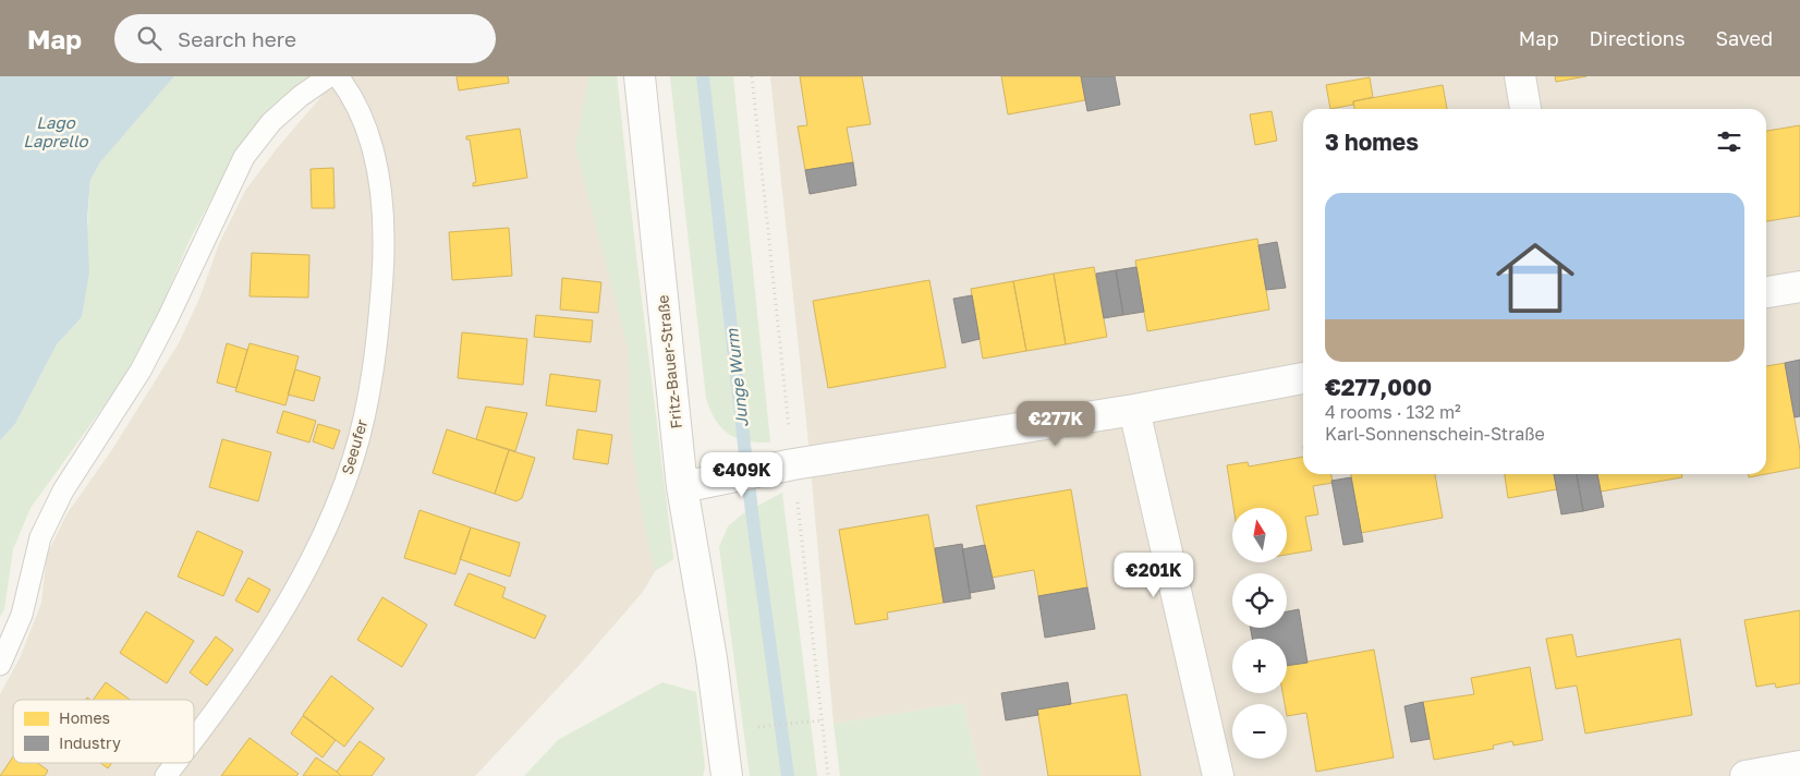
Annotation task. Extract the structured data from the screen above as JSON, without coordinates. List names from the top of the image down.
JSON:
{
  "streets": {
    "street": ["Fritz-Bauer-Straße"],
    "lane": ["Seeufer"]
  },
  "water": ["Lago Laprello", "Junge Wurm"],
  "legend": ["Homes", "Industry"],
  "north": "top",
  "page": {
    "header": "Map",
    "search": "Search here",
    "nav": ["Map", "Directions", "Saved"],
    "heading": "3 homes",
    "list": [
      {
        "name": "€277,000",
        "note": "4 rooms · 132 m² · Karl-Sonnenschein-Straße"
      }
    ],
    "price": ["€277K", "€409K", "€201K"],
    "map_buttons": ["+", "−"]
  }
}
